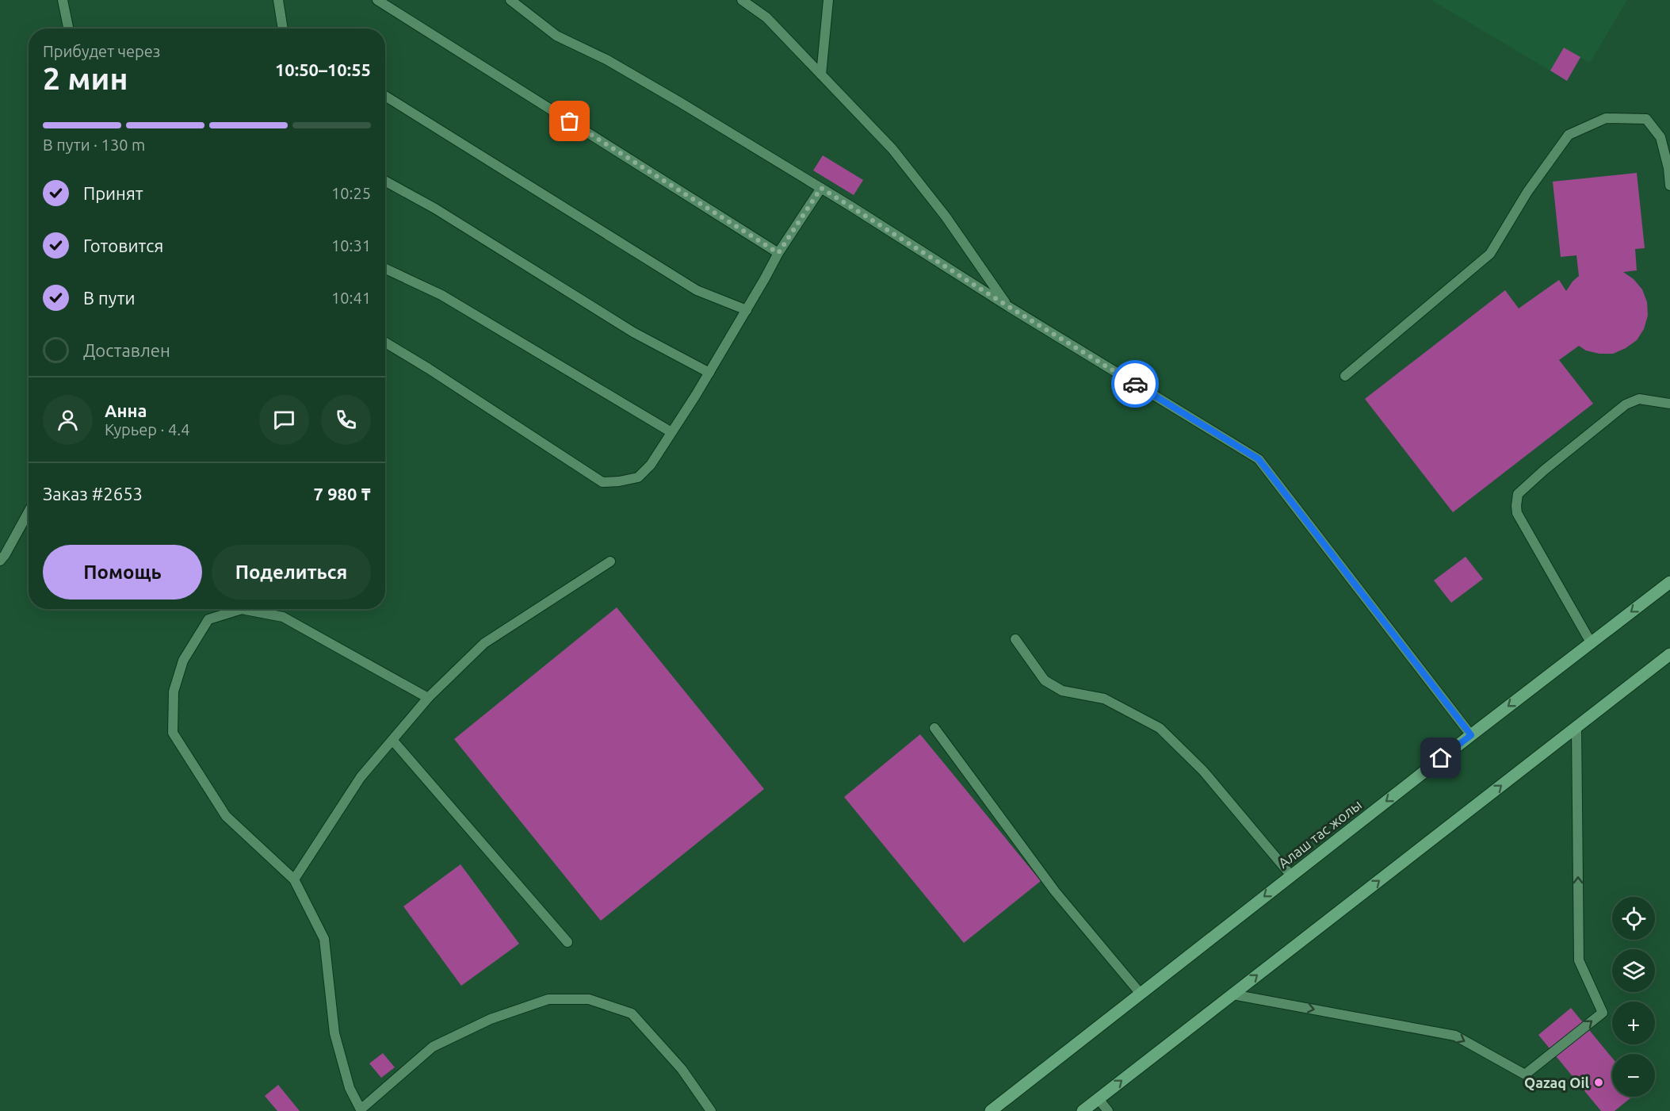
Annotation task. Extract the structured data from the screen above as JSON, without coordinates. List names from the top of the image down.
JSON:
{
  "streets": {
    "main road": ["Алаш тас жолы"]
  },
  "places": ["Qazaq Oil"],
  "page": {
    "heading": ["2 мин", "Прибудет через", "10:50–10:55"],
    "panel": [
      "Анна",
      "Курьер · 4.4",
      "Заказ #2653",
      "7 980 ₸"
    ],
    "bar": "В пути · 130 m",
    "list": [
      ["Принят", "10:25"],
      ["Готовится", "10:31"],
      ["В пути", "10:41"],
      "Доставлен"
    ],
    "buttons": ["Помощь", "Поделиться"],
    "map_buttons": ["+", "−"]
  }
}
